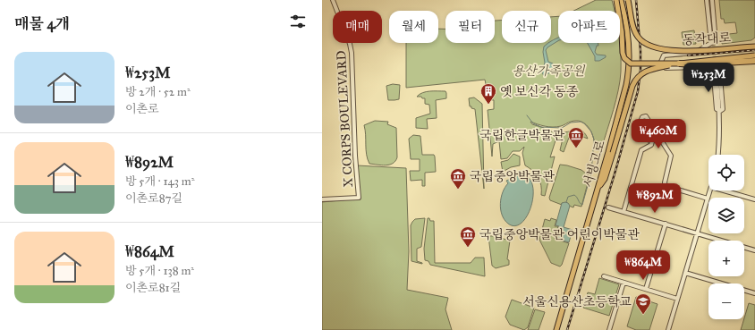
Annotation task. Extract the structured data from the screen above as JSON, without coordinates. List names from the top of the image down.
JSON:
{
  "streets": {
    "main road": ["동작대로", "서빙고로"],
    "street": ["X CORPS BOULEVARD"]
  },
  "parks": ["용산가족공원"],
  "places": {
    "building": ["옛 보신각 동종"],
    "museum": ["국립한글박물관", "국립중앙박물관", "국립중앙박물관 어린이박물관"],
    "school or university": ["서울신용산초등학교"]
  },
  "page": {
    "heading": "매물 4개",
    "chip": [
      "매매",
      "월세",
      "필터",
      "신규",
      "아파트"
    ],
    "list": [
      {
        "name": "₩253M",
        "note": "방 2개 · 52 m² · 이촌로"
      },
      {
        "name": "₩892M",
        "note": "방 5개 · 143 m² · 이촌로87길"
      },
      {
        "name": "₩864M",
        "note": "방 5개 · 138 m² · 이촌로81길"
      }
    ],
    "price": [
      "₩253M",
      "₩460M",
      "₩892M",
      "₩864M"
    ],
    "map_buttons": ["+", "−"]
  }
}
